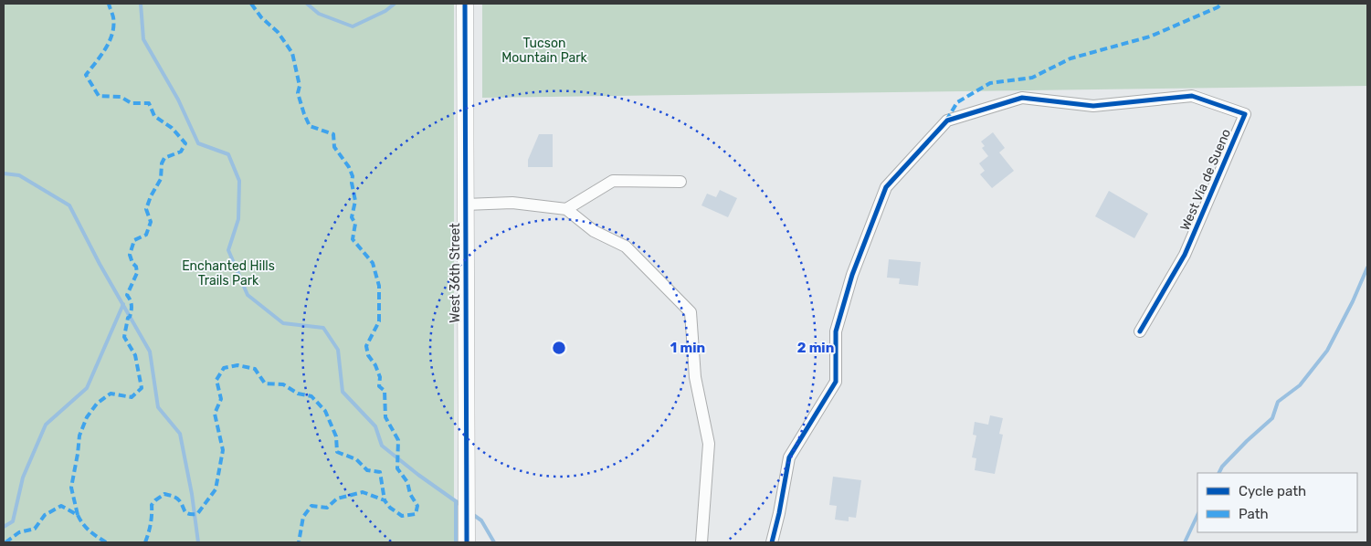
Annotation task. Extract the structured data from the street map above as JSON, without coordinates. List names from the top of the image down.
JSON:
{
  "streets": {
    "street": ["West Via de Sueno", "West 36th Street"]
  },
  "parks": ["Tucson Mountain Park", "Enchanted Hills Trails Park"],
  "legend": ["Cycle path", "Path"],
  "rings": ["1 min", "2 min"]
}
